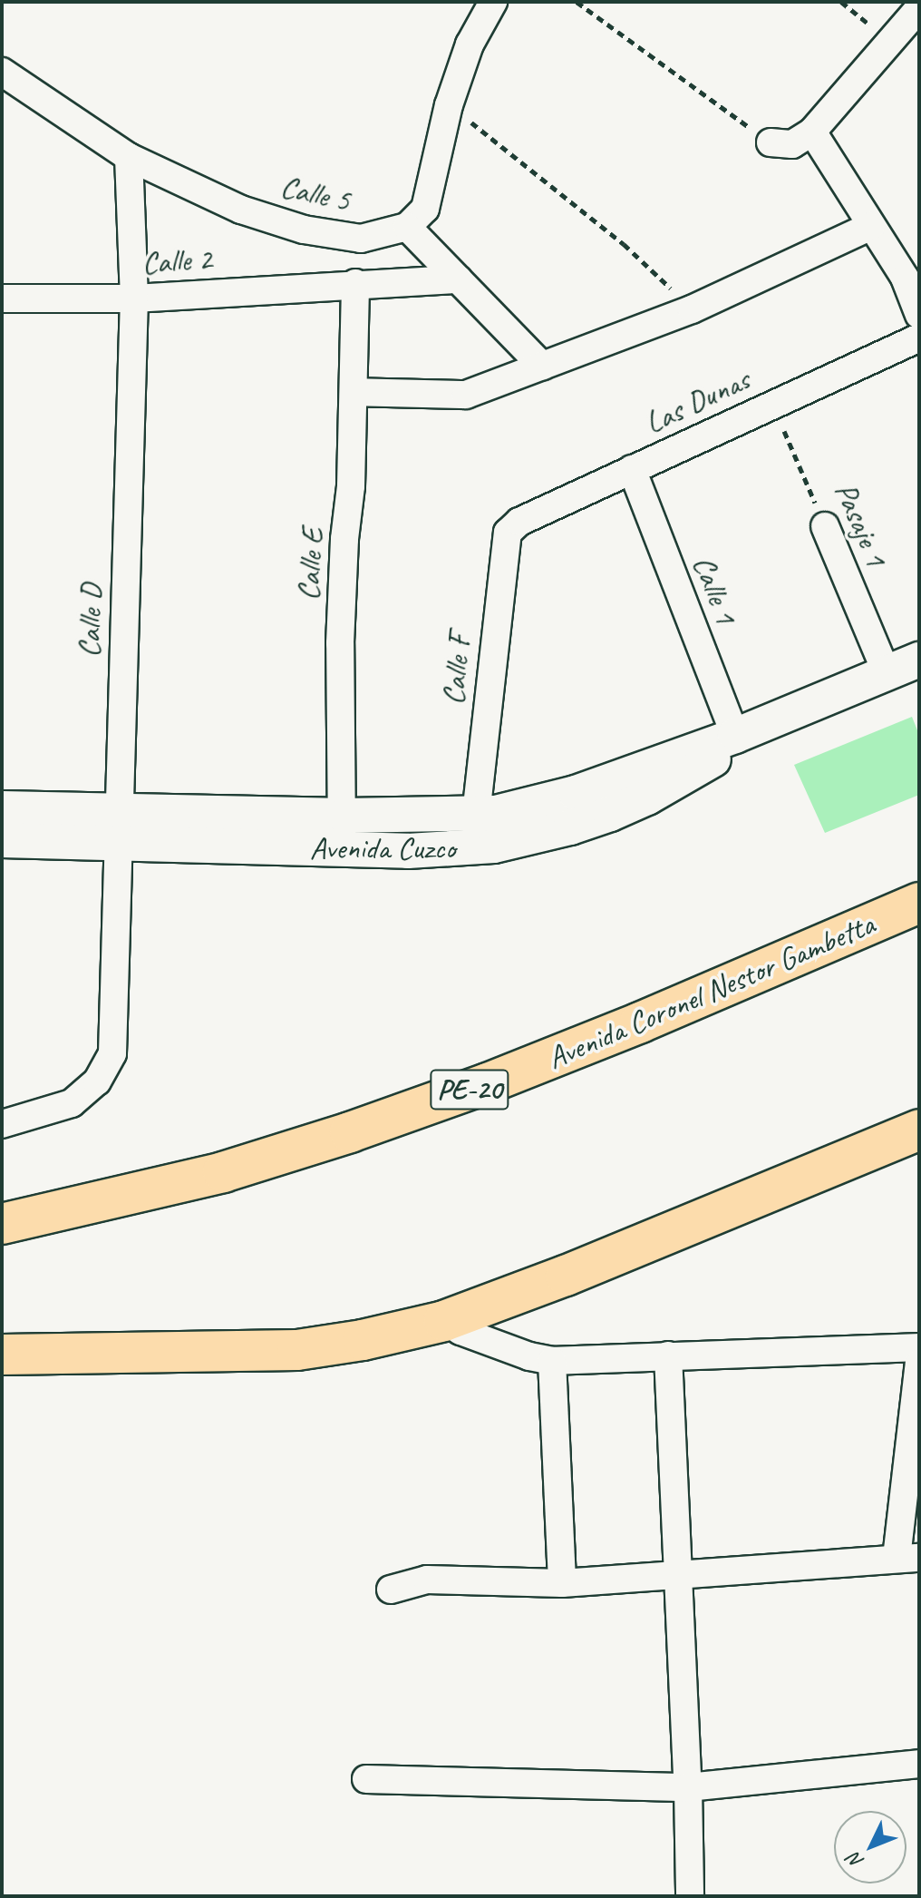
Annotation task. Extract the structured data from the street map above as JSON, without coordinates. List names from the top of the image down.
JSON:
{
  "streets": {
    "highway": ["Avenida Coronel Nestor Gambetta", "PE-20"],
    "street": [
      "Calle 5",
      "Calle 2",
      "Las Dunas",
      "Pasaje 1",
      "Calle E",
      "Calle 1",
      "Calle D",
      "Calle F",
      "Avenida Cuzco"
    ]
  },
  "crossings": [
    ["Calle 5", "Calle D"],
    ["Calle 2", "Calle E"],
    ["Calle 2", "Calle D"],
    ["Las Dunas", "Pasaje 1"],
    ["Las Dunas", "Calle 1"],
    ["Las Dunas", "Calle F"],
    ["Pasaje 1", "Avenida Cuzco"],
    ["Calle E", "Avenida Cuzco"],
    ["Calle 1", "Avenida Cuzco"],
    ["Calle D", "Avenida Cuzco"],
    ["Calle F", "Avenida Cuzco"]
  ],
  "north": "bottom left"
}
